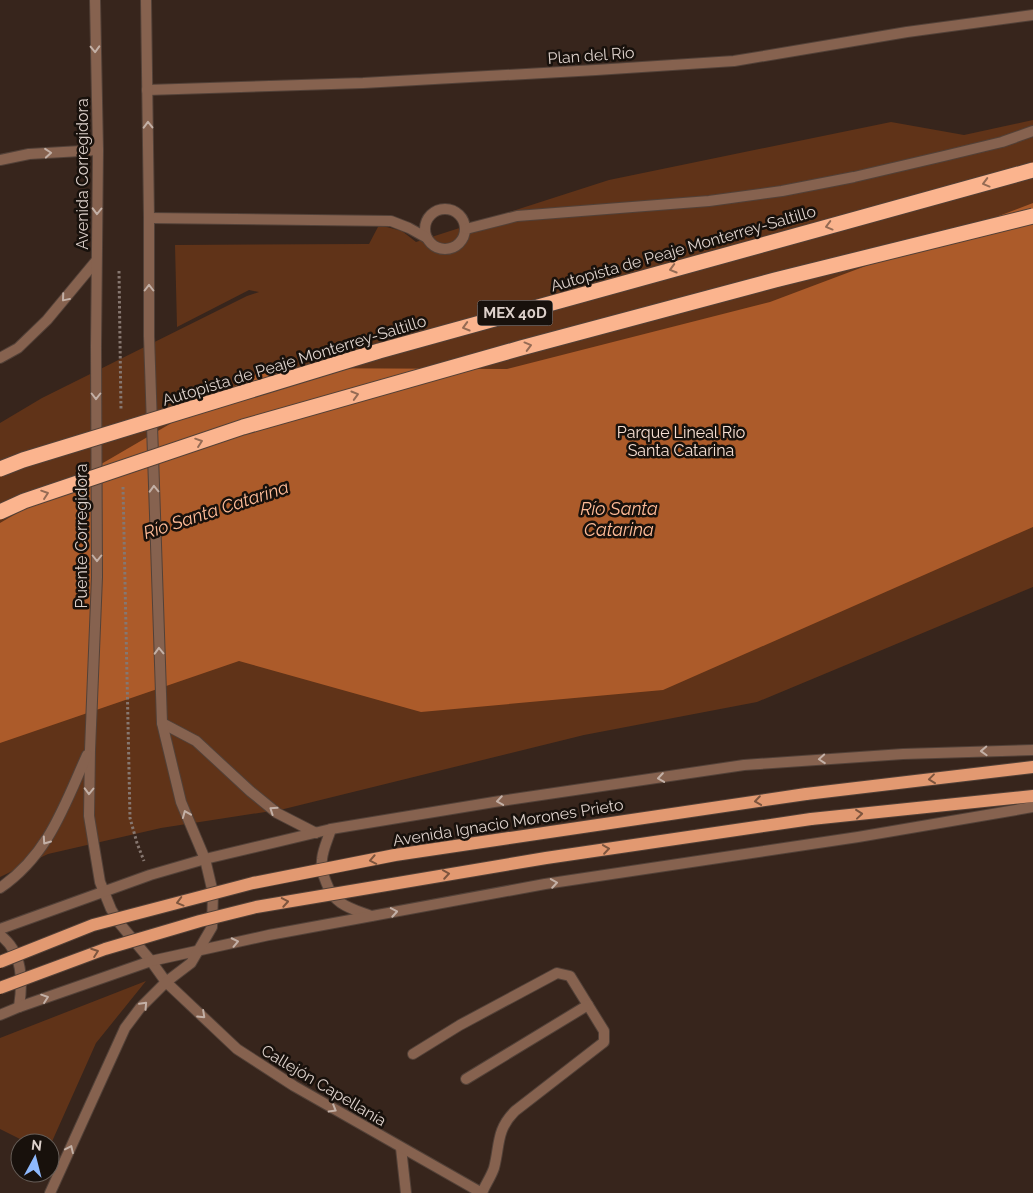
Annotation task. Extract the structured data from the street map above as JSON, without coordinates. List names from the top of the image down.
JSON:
{
  "streets": {
    "highway": ["Autopista de Peaje Monterrey-Saltillo", "MEX 40D"],
    "main road": ["Avenida Ignacio Morones Prieto"],
    "street": [
      "Plan del Río",
      "Avenida Corregidora",
      "Puente Corregidora",
      "Callejón Capellanía"
    ]
  },
  "crossings": [
    ["Avenida Corregidora", "Puente Corregidora"]
  ],
  "one_way": ["Callejón Capellanía"],
  "water": ["Río Santa Catarina"],
  "parks": ["Parque Lineal Río Santa Catarina"],
  "north": "top"
}
